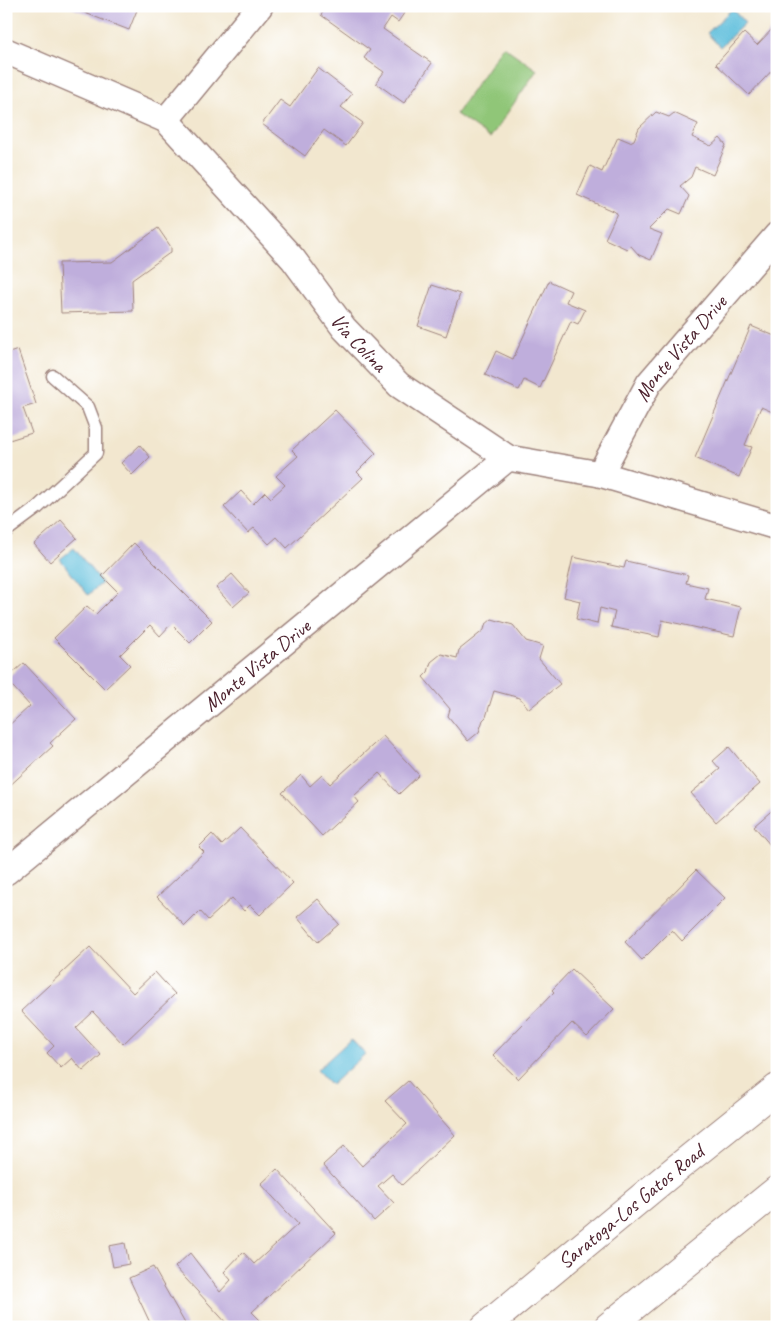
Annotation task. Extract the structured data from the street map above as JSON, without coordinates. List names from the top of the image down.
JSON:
{
  "streets": {
    "main road": ["Saratoga-Los Gatos Road"],
    "street": ["Via Colina", "Monte Vista Drive"]
  },
  "crossings": [
    ["Via Colina", "Monte Vista Drive"]
  ]
}
